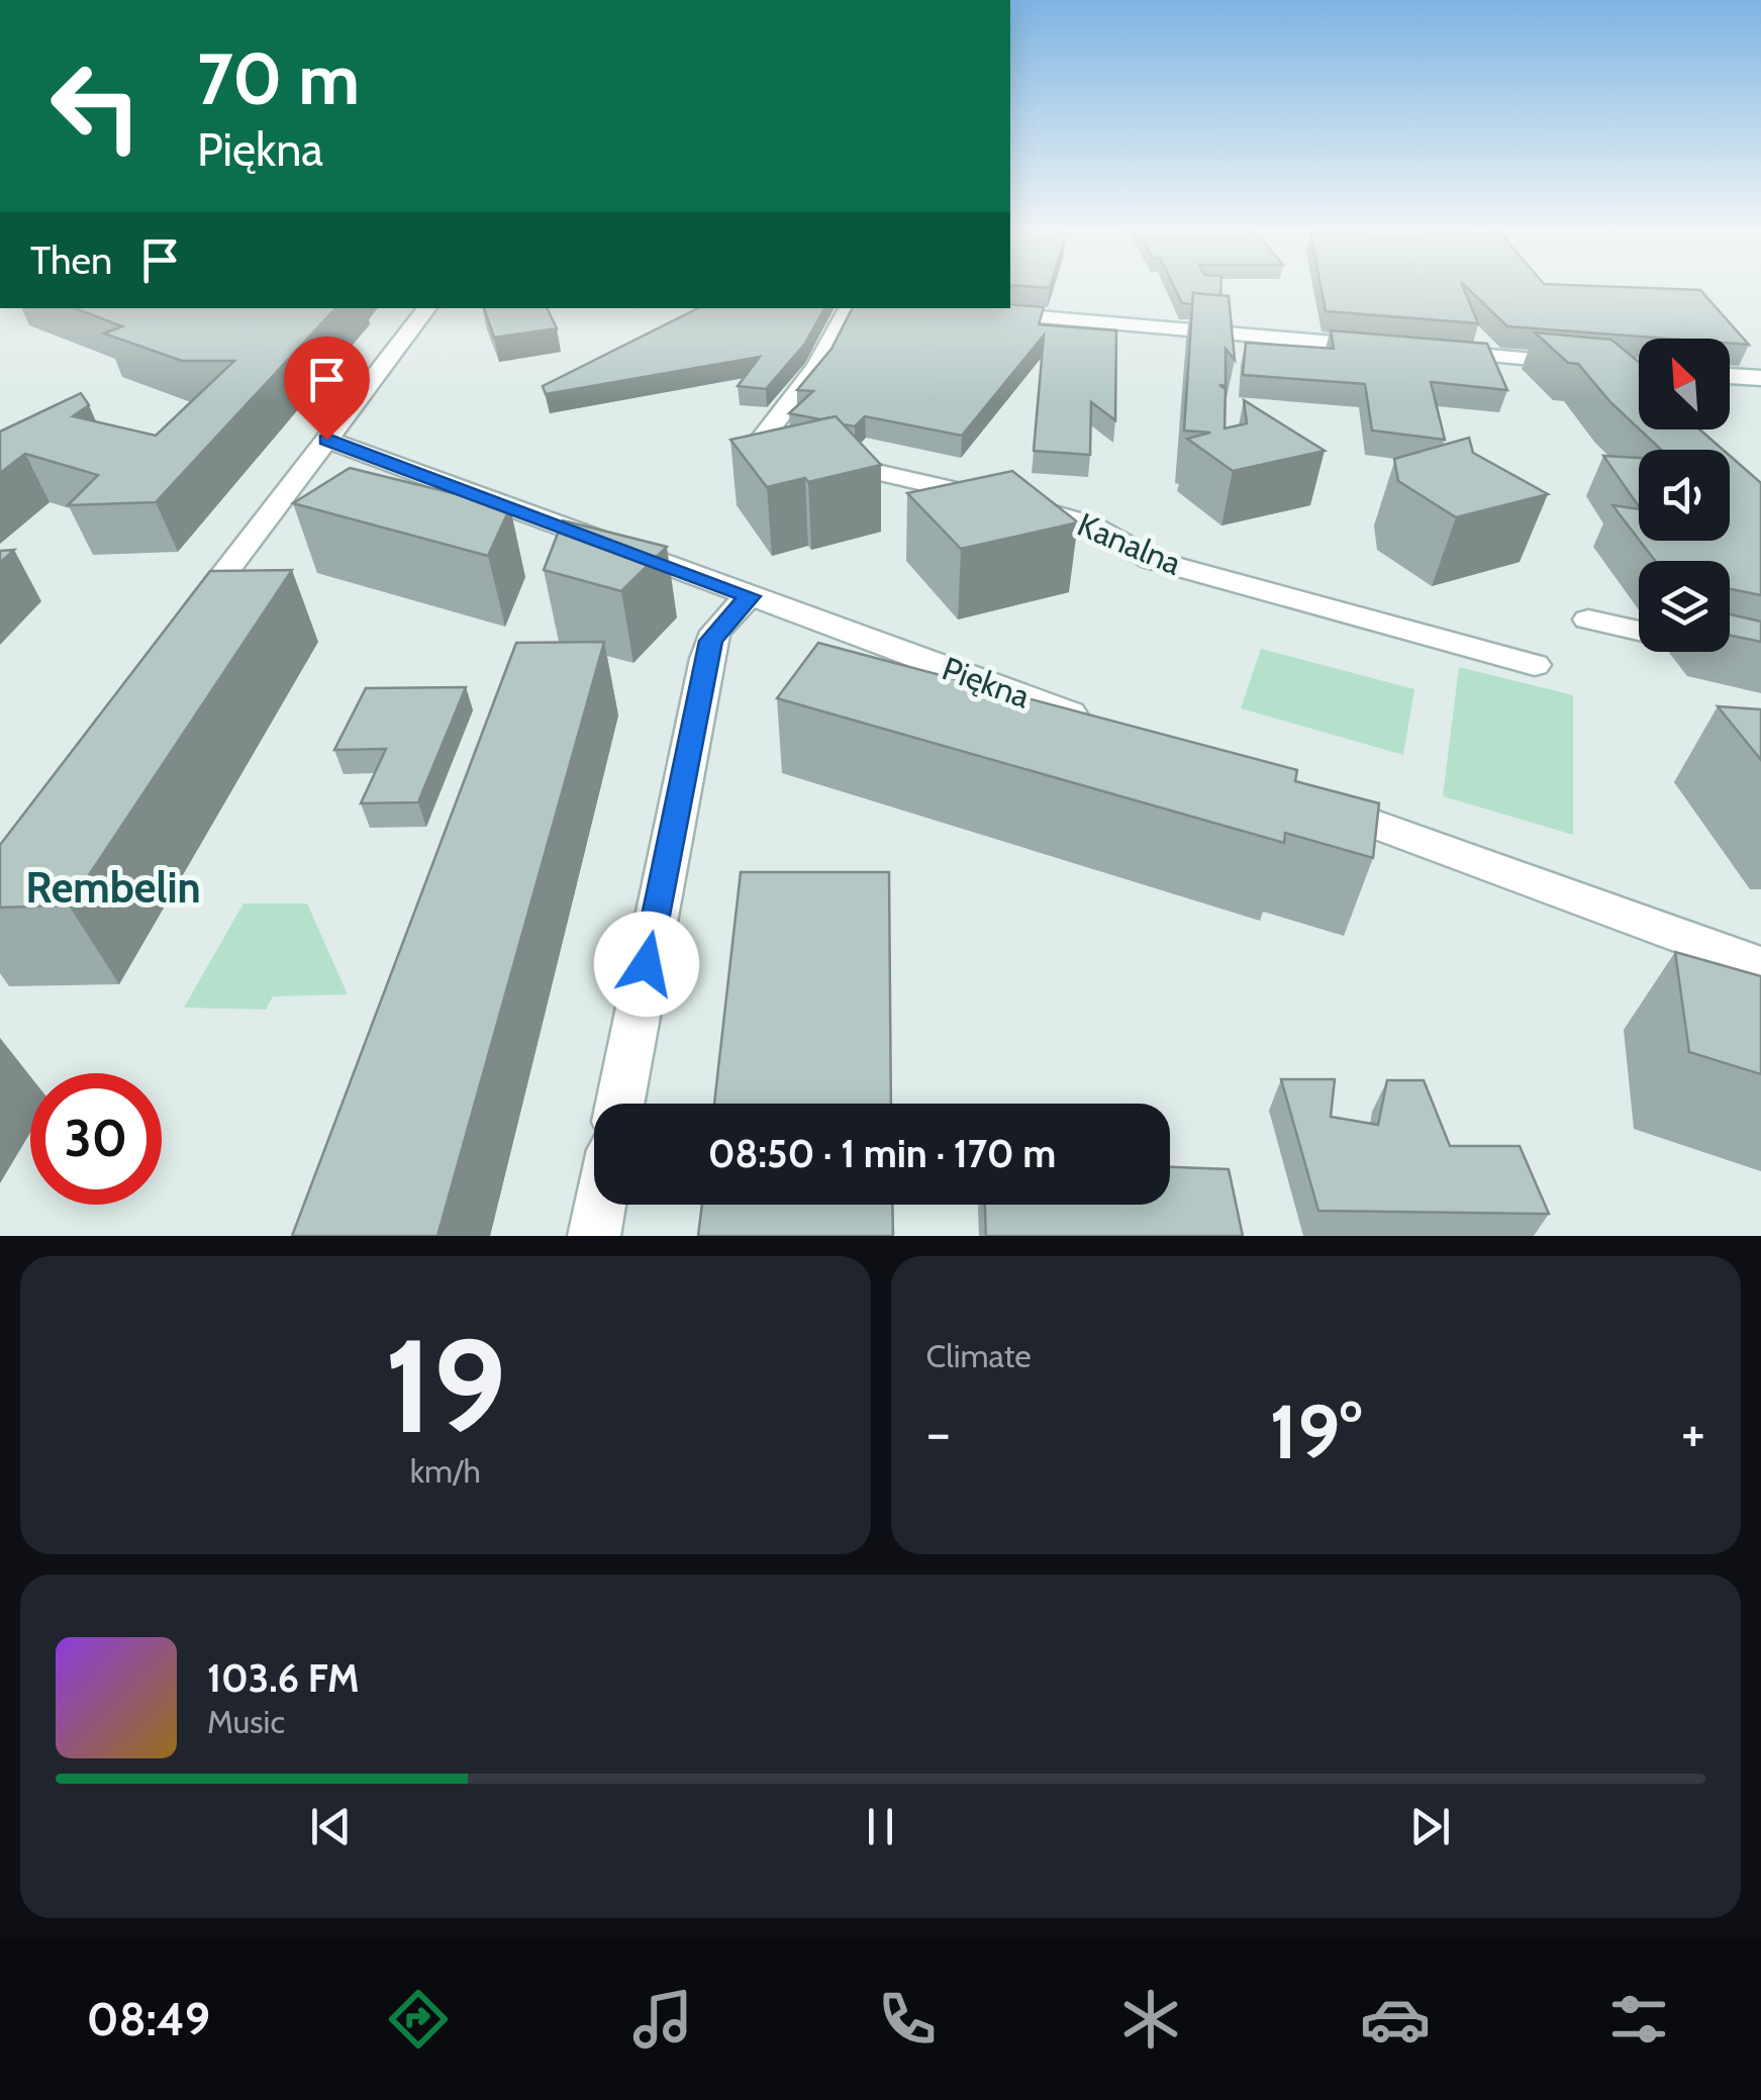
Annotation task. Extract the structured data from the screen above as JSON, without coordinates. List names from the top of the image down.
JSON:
{
  "streets": {
    "street": ["Kanalna", "Piękna"]
  },
  "districts": ["Rembelin"],
  "north": "top left",
  "page": {
    "turn": ["70 m", "Piękna"],
    "then": "Then",
    "limit": "30",
    "trip": "08:50 · 1 min · 170 m",
    "tile": [
      ["19", "km/h"],
      "Climate"
    ],
    "heat": ["−", "19°", "+"],
    "song": ["103.6 FM", "Music"],
    "tabs": "08:49"
  }
}
